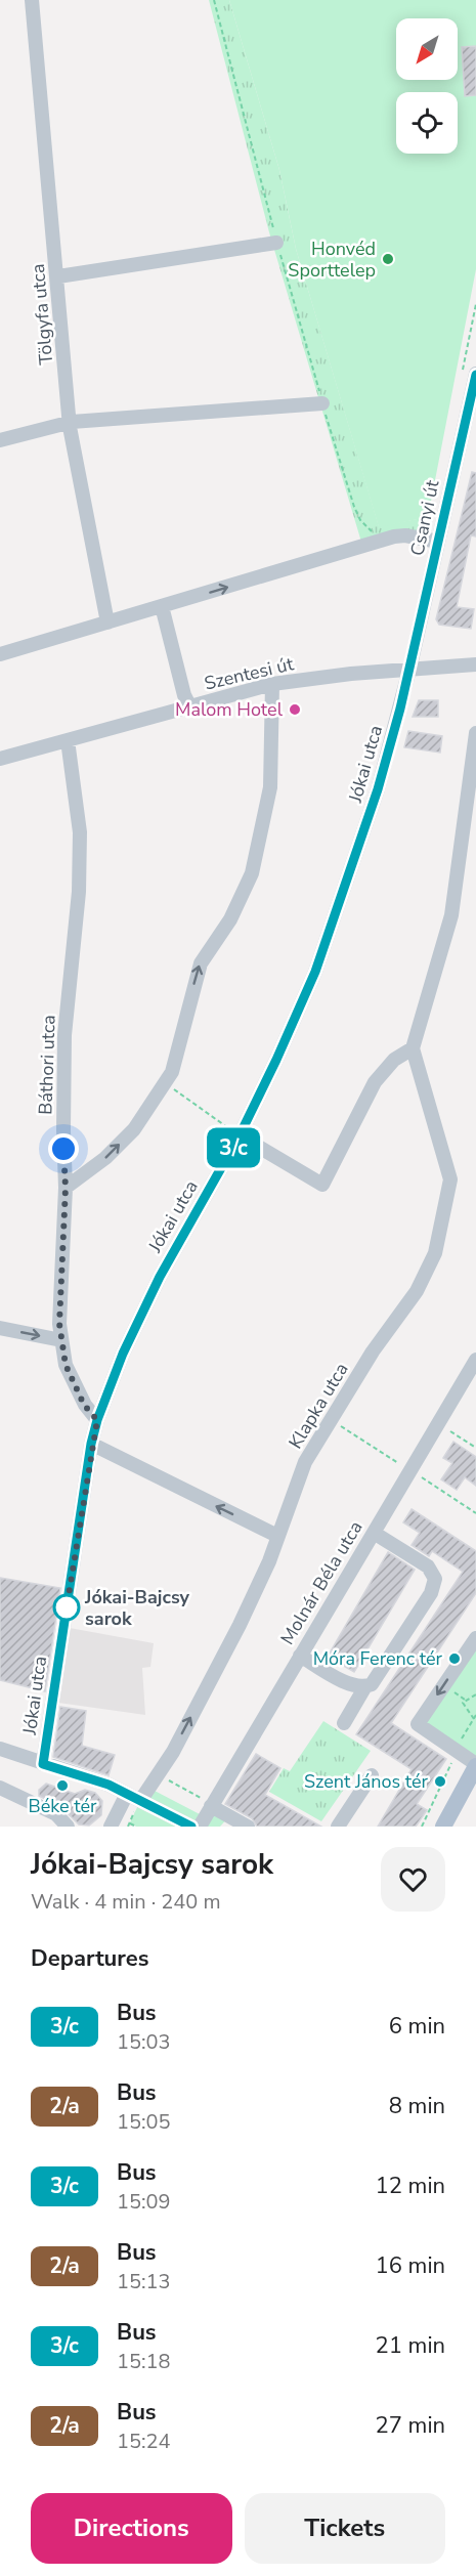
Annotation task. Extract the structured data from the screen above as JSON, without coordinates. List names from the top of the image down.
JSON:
{
  "streets": {
    "street": [
      "Tölgyfa utca",
      "Csanyi út",
      "Szentesi út",
      "Jókai utca",
      "Báthori utca",
      "Klapka utca",
      "Molnár Béla utca"
    ]
  },
  "crossings": [
    ["Csanyi út", "Szentesi út"],
    ["Csanyi út", "Jókai utca"],
    ["Szentesi út", "Jókai utca"],
    ["Szentesi út", "Báthori utca"],
    ["Jókai utca", "Báthori utca"]
  ],
  "places": [
    "Honvéd Sporttelep",
    "Malom Hotel",
    "Jókai-Bajcsy sarok",
    "Móra Ferenc tér",
    "Szent János tér",
    "Béke tér"
  ],
  "lines": ["bus line 3/c"],
  "north": "bottom left",
  "page": {
    "on_map": "3/c",
    "heading": [
      ["Jókai-Bajcsy sarok", "Walk · 4 min · 240 m"],
      "Departures"
    ],
    "list": [
      {
        "mark": "3/c",
        "name": "Bus",
        "note": "15:03",
        "value": "6 min"
      },
      {
        "mark": "2/a",
        "name": "Bus",
        "note": "15:05",
        "value": "8 min"
      },
      {
        "mark": "3/c",
        "name": "Bus",
        "note": "15:09",
        "value": "12 min"
      },
      {
        "mark": "2/a",
        "name": "Bus",
        "note": "15:13",
        "value": "16 min"
      },
      {
        "mark": "3/c",
        "name": "Bus",
        "note": "15:18",
        "value": "21 min"
      },
      {
        "mark": "2/a",
        "name": "Bus",
        "note": "15:24",
        "value": "27 min"
      }
    ],
    "buttons": ["Directions", "Tickets"]
  }
}
